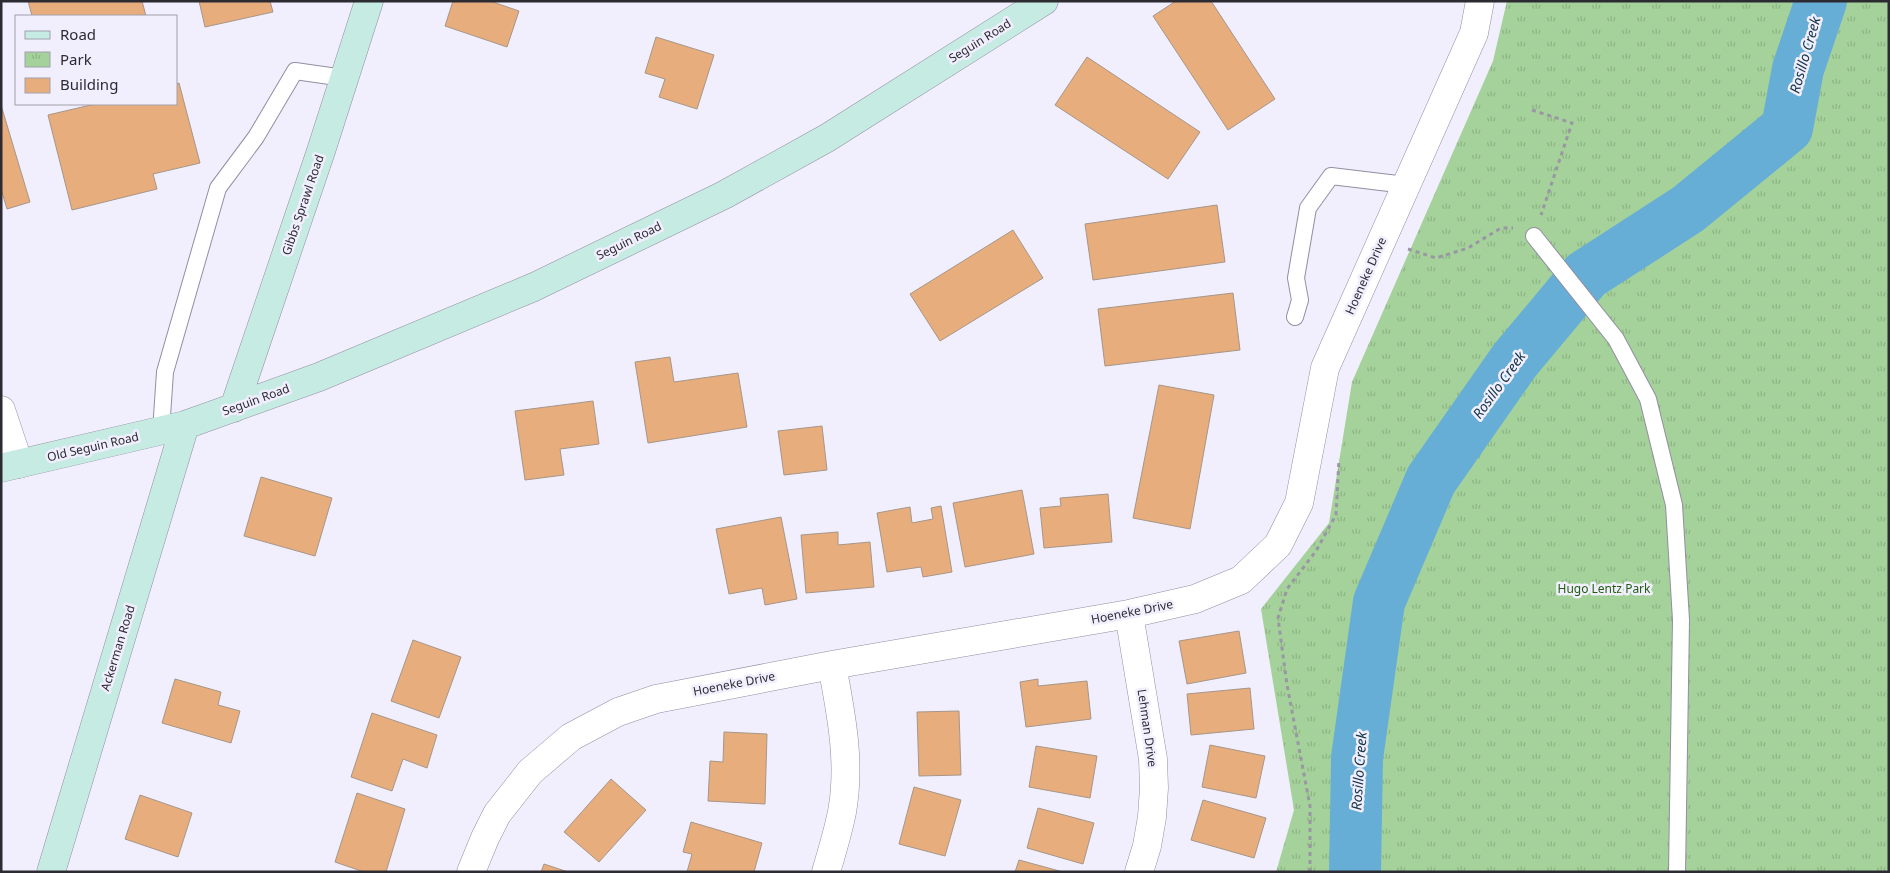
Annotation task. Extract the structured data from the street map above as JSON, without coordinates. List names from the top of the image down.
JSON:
{
  "streets": {
    "street": [
      "Seguin Road",
      "Gibbs Sprawl Road",
      "Hoeneke Drive",
      "Old Seguin Road",
      "Ackerman Road",
      "Lehman Drive"
    ]
  },
  "crossings": [
    ["Seguin Road", "Gibbs Sprawl Road"],
    ["Seguin Road", "Old Seguin Road"],
    ["Seguin Road", "Ackerman Road"],
    ["Hoeneke Drive", "Lehman Drive"],
    ["Old Seguin Road", "Ackerman Road"]
  ],
  "water": ["Rosillo Creek"],
  "parks": ["Hugo Lentz Park"],
  "legend": ["Road", "Park", "Building"]
}
